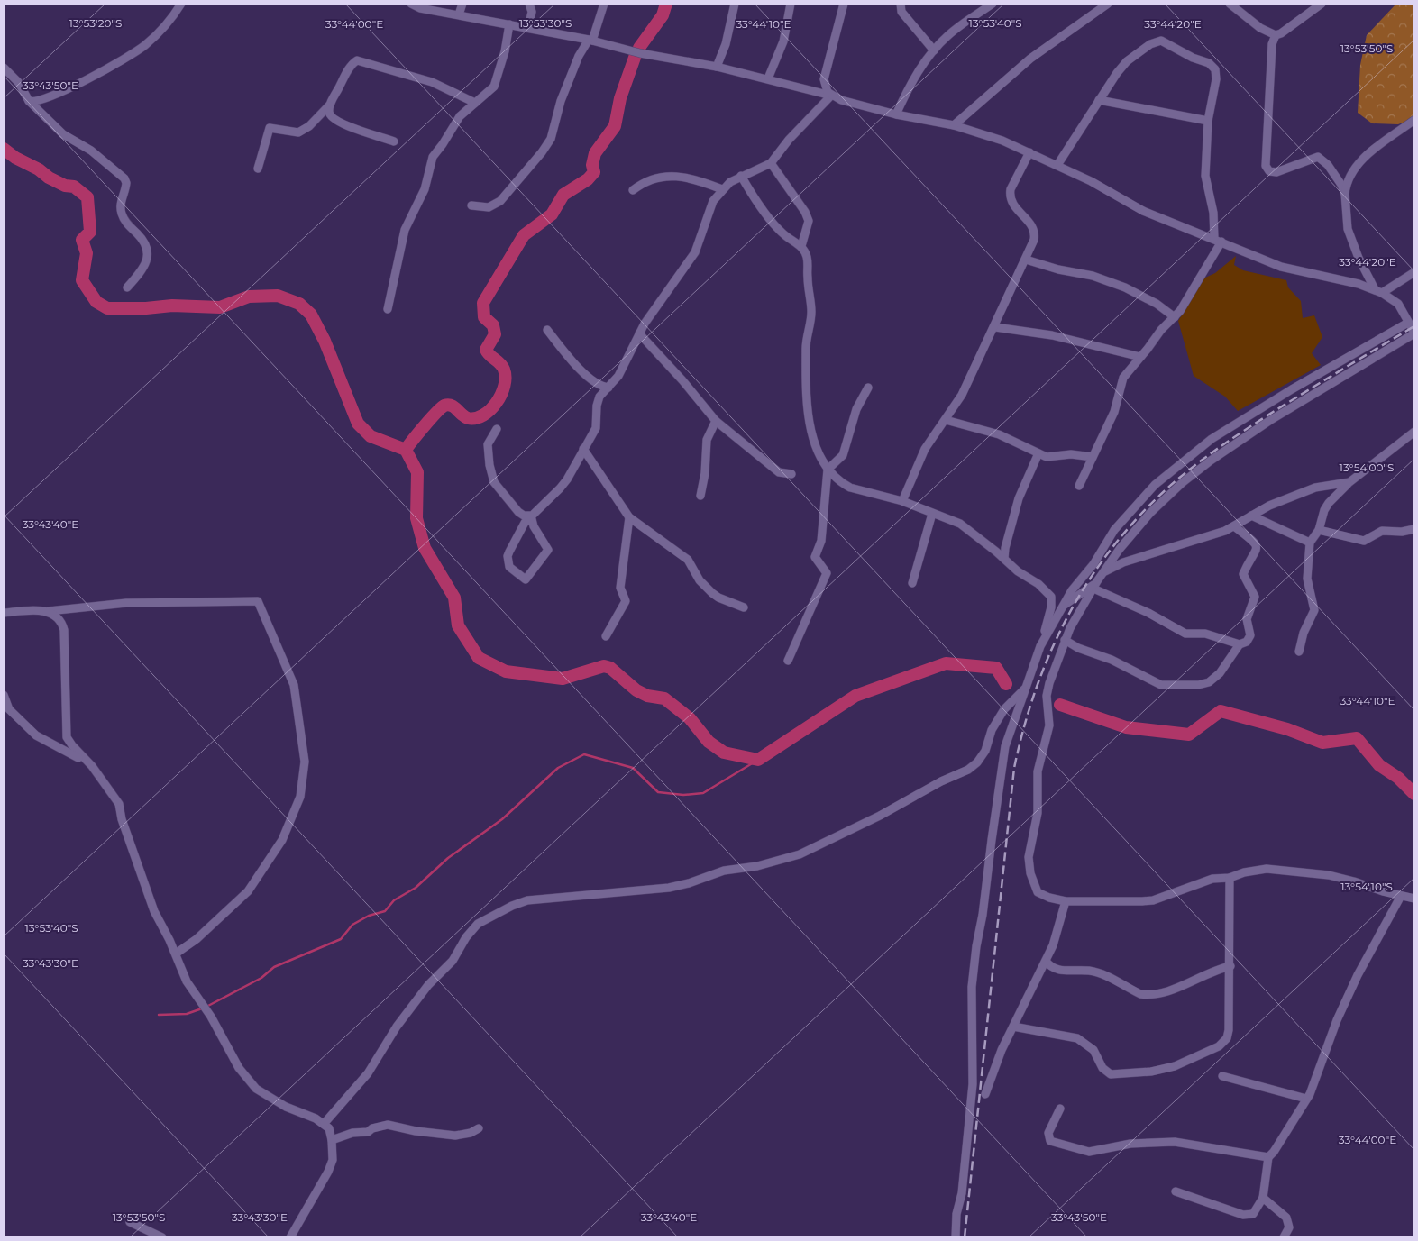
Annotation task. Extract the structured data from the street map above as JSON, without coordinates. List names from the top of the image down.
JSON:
{
  "coordinates": [
    "13°53'20\"S",
    "13°53'30\"S",
    "13°53'40\"S",
    "33°44'10\"E",
    "33°44'20\"E",
    "33°44'00\"E",
    "13°53'50\"S",
    "33°43'50\"E",
    "13°54'00\"S",
    "33°43'40\"E",
    "13°54'10\"S",
    "33°43'30\"E"
  ]
}
